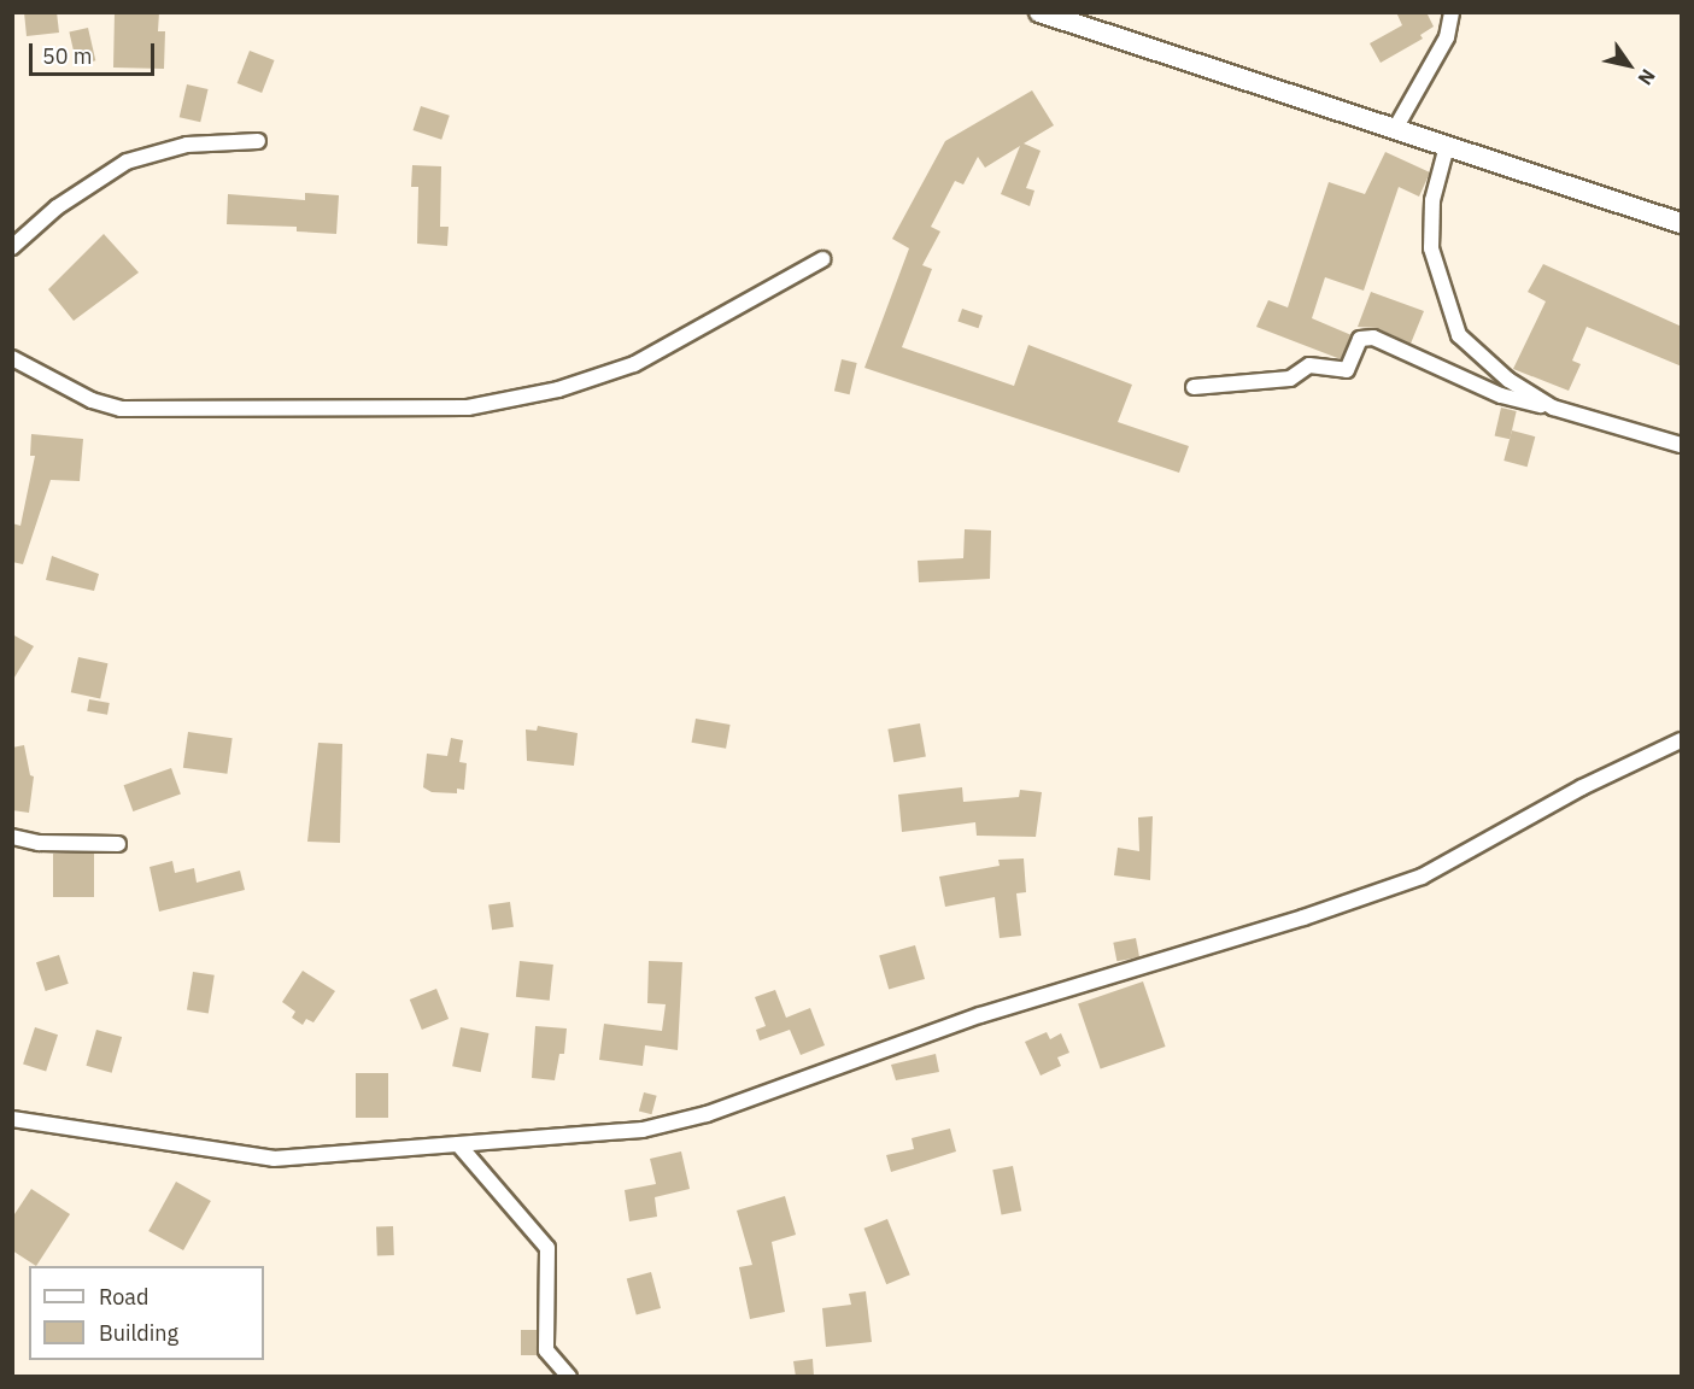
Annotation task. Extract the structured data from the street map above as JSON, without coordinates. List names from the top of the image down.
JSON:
{
  "legend": ["Road", "Building"],
  "scale_bar": "50 m",
  "north": "bottom right"
}
